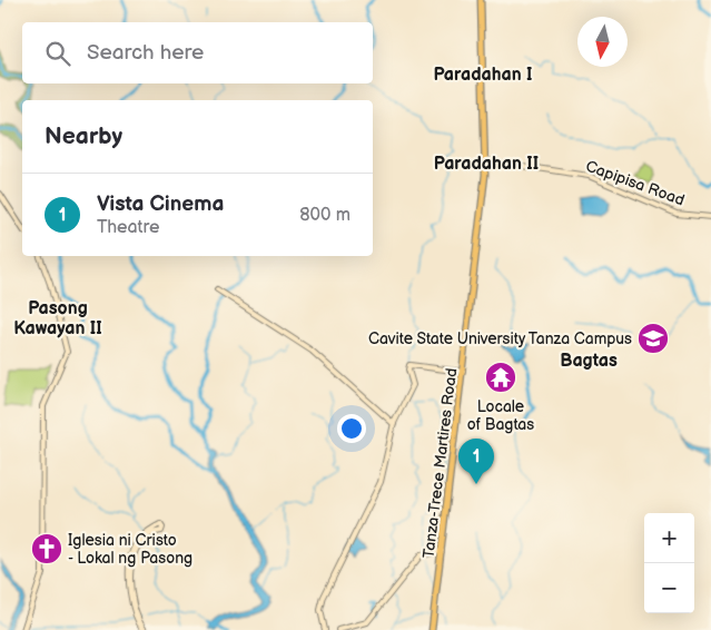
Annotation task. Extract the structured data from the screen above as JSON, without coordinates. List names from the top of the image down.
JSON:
{
  "streets": {
    "main road": ["Capipisa Road", "Tanza-Trece Martires Road"]
  },
  "crossings": [
    ["Capipisa Road", "Tanza-Trece Martires Road"]
  ],
  "districts": [
    "Paradahan I",
    "Paradahan II",
    "Pasong Kawayan II",
    "Bagtas"
  ],
  "places": {
    "school or university": ["Cavite State University Tanza Campus"],
    "temple": ["Locale of Bagtas"],
    "church": ["Iglesia ni Cristo - Lokal ng Pasong"]
  },
  "north": "bottom",
  "page": {
    "search": "Search here",
    "heading": "Nearby",
    "list": [
      {
        "mark": "1",
        "name": "Vista Cinema",
        "note": "Theatre",
        "value": "800 m"
      }
    ],
    "pins": "1",
    "map_buttons": ["+", "−"]
  }
}
